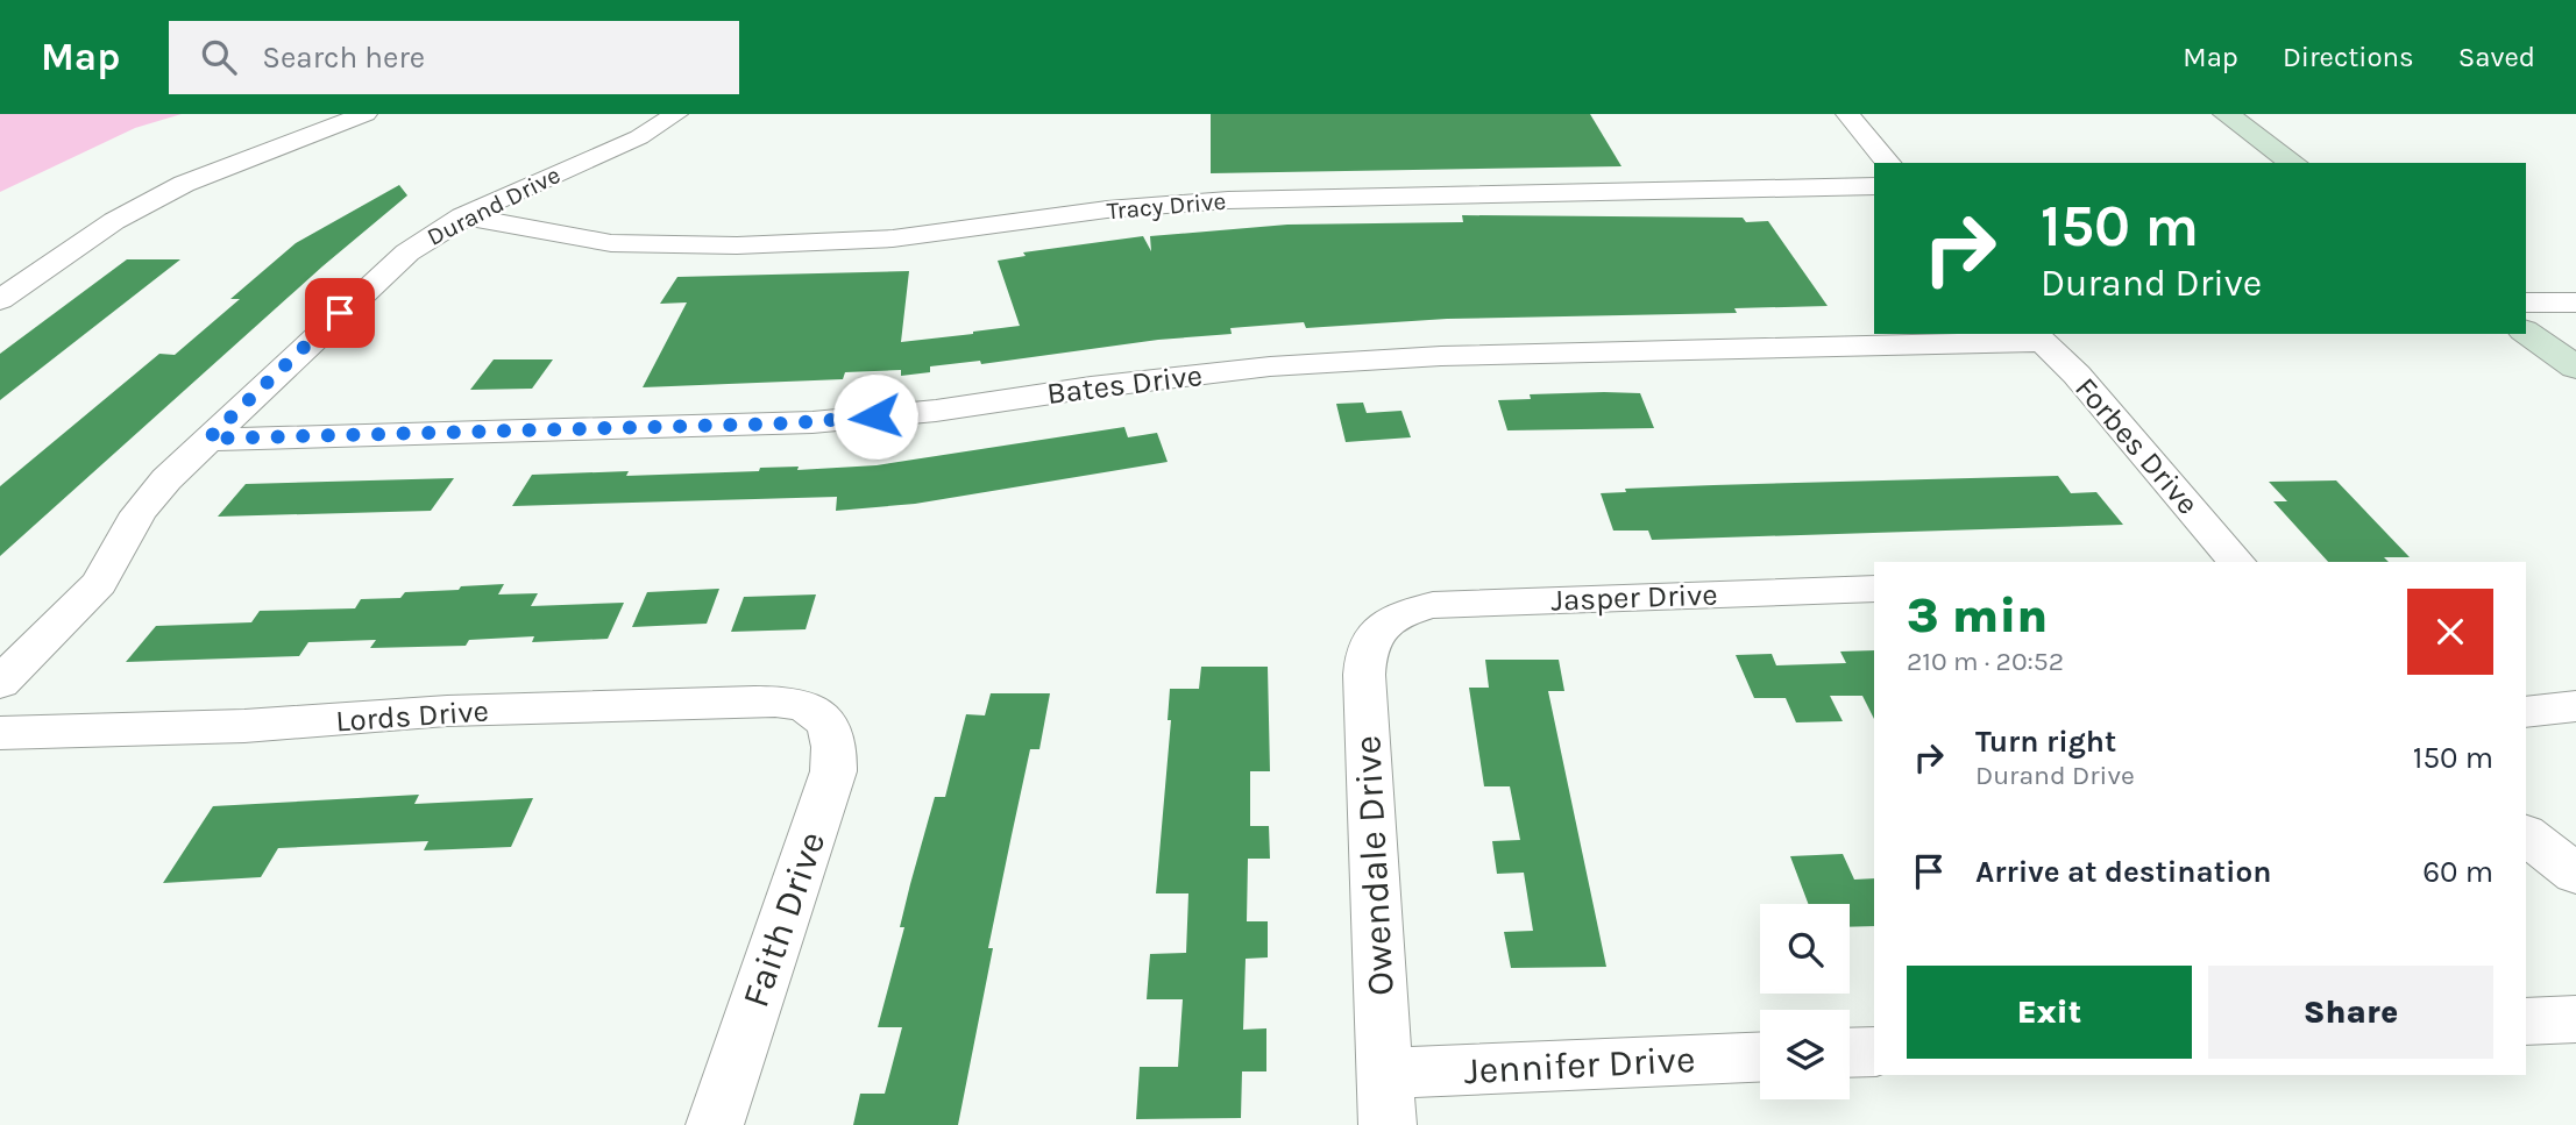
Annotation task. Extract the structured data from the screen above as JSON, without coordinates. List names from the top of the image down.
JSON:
{
  "streets": {
    "street": [
      "Durand Drive",
      "Tracy Drive",
      "Bates Drive",
      "Forbes Drive",
      "Jasper Drive",
      "Lords Drive",
      "Owendale Drive",
      "Faith Drive",
      "Jennifer Drive"
    ]
  },
  "crossings": [
    ["Durand Drive", "Tracy Drive"],
    ["Durand Drive", "Bates Drive"],
    ["Bates Drive", "Forbes Drive"],
    ["Jasper Drive", "Owendale Drive"],
    ["Lords Drive", "Faith Drive"],
    ["Owendale Drive", "Jennifer Drive"]
  ],
  "page": {
    "header": "Map",
    "search": "Search here",
    "nav": ["Map", "Directions", "Saved"],
    "turn": ["150 m", "Durand Drive"],
    "heading": ["3 min", "210 m · 20:52"],
    "list": [
      {
        "name": "Turn right",
        "note": "Durand Drive",
        "value": "150 m"
      },
      {
        "name": "Arrive at destination",
        "value": "60 m"
      }
    ],
    "buttons": ["Exit", "Share"]
  }
}
